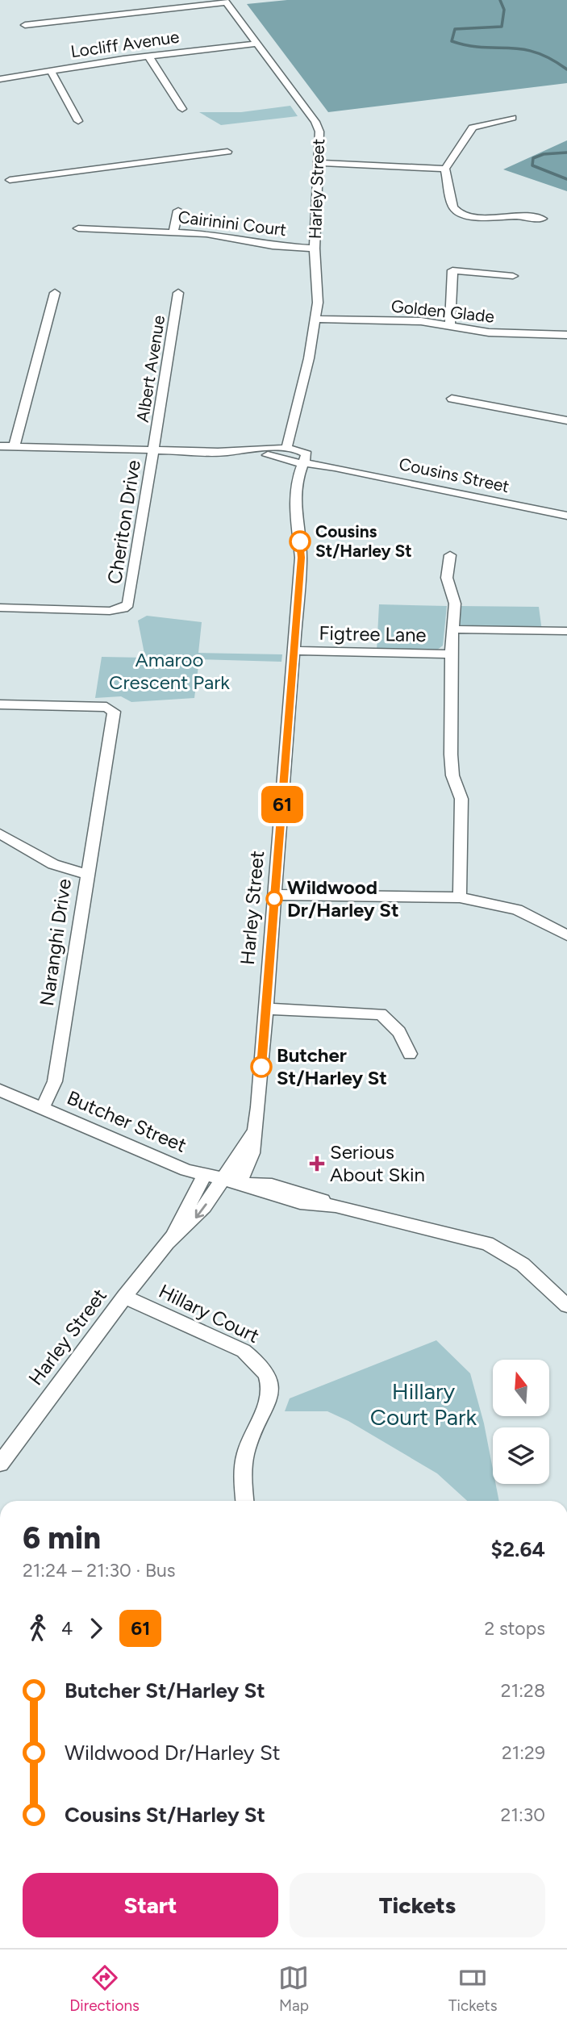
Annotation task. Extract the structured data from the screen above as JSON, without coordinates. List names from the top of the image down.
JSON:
{
  "streets": {
    "street": [
      "Locliff Avenue",
      "Harley Street",
      "Cairinini Court",
      "Golden Glade",
      "Albert Avenue",
      "Cousins Street",
      "Cheriton Drive",
      "Figtree Lane",
      "Naranghi Drive",
      "Butcher Street",
      "Hillary Court"
    ]
  },
  "crossings": [
    ["Locliff Avenue", "Harley Street"],
    ["Harley Street", "Cairinini Court"],
    ["Harley Street", "Golden Glade"],
    ["Harley Street", "Cousins Street"],
    ["Harley Street", "Figtree Lane"],
    ["Harley Street", "Butcher Street"],
    ["Harley Street", "Hillary Court"],
    ["Albert Avenue", "Cheriton Drive"],
    ["Naranghi Drive", "Butcher Street"]
  ],
  "parks": ["Amaroo Crescent Park", "Hillary Court Park"],
  "places": {
    "other": ["Cousins St/Harley St", "Wildwood Dr/Harley St", "Butcher St/Harley St"],
    "health": ["Serious About Skin"]
  },
  "lines": ["bus line 61"],
  "north": "top",
  "page": {
    "on_map": "61",
    "heading": ["6 min", "21:24 – 21:30 · Bus", "$2.64"],
    "legs": ["4", "61", "2 stops"],
    "list": [
      {
        "name": "Butcher St/Harley St",
        "value": "21:28"
      },
      {
        "name": "Wildwood Dr/Harley St",
        "value": "21:29"
      },
      {
        "name": "Cousins St/Harley St",
        "value": "21:30"
      }
    ],
    "buttons": ["Start", "Tickets"],
    "tabs": ["Directions", "Map", "Tickets"]
  }
}
